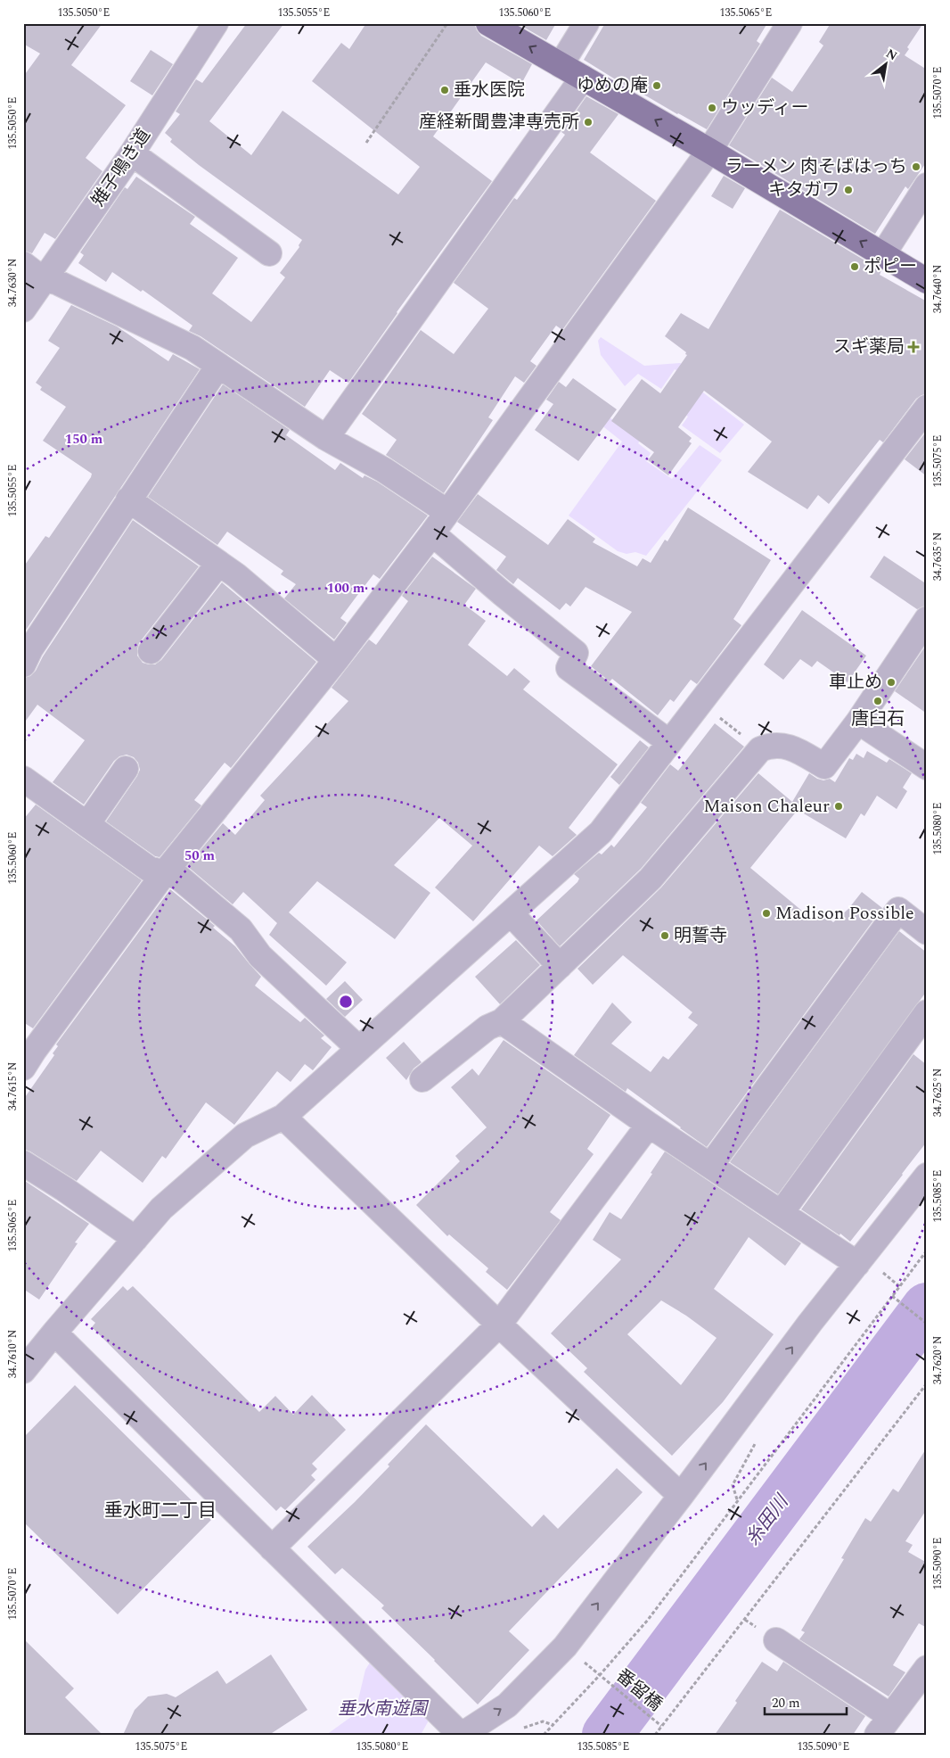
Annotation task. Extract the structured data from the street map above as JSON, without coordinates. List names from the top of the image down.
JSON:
{
  "streets": {
    "street": ["雉子鳴き道"],
    "path": ["番留橋"]
  },
  "districts": ["垂水町二丁目"],
  "water": ["糸田川"],
  "parks": ["垂水南遊園"],
  "places": {
    "other": [
      "ゆめの庵",
      "垂水医院",
      "ウッディー",
      "産経新聞豊津専売所",
      "ラーメン 肉そばはっち",
      "キタガワ",
      "ポピー",
      "車止め",
      "唐臼石",
      "Maison Chaleur",
      "Madison Possible",
      "明誓寺"
    ],
    "health": ["スギ薬局"]
  },
  "scale_bar": "20 m",
  "north": "top right",
  "coordinates": [
    "135.5050°E",
    "135.5055°E",
    "135.5060°E",
    "135.5065°E",
    "135.5070°E",
    "34.7630°N",
    "34.7640°N",
    "135.5075°E",
    "34.7635°N",
    "135.5080°E",
    "34.7615°N",
    "34.7625°N",
    "135.5085°E",
    "34.7610°N",
    "34.7620°N",
    "135.5090°E"
  ],
  "rings": ["150 m", "100 m", "50 m"]
}
